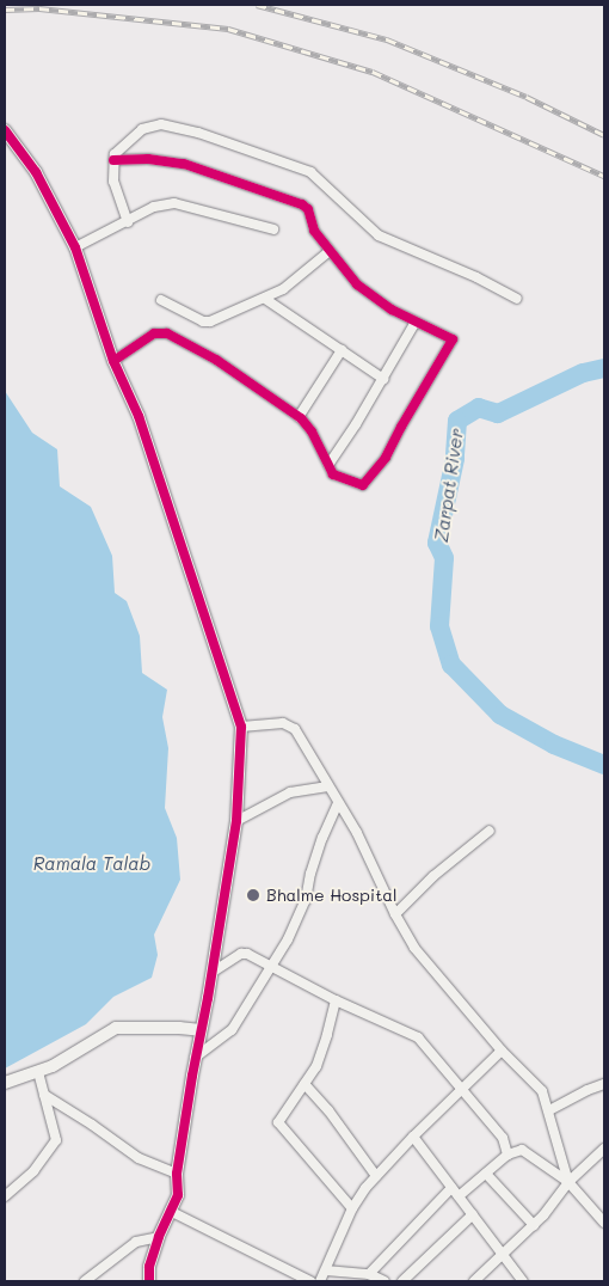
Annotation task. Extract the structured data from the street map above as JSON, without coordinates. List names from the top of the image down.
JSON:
{
  "water": ["Zarpat River", "Ramala Talab"],
  "places": ["Bhalme Hospital"]
}
